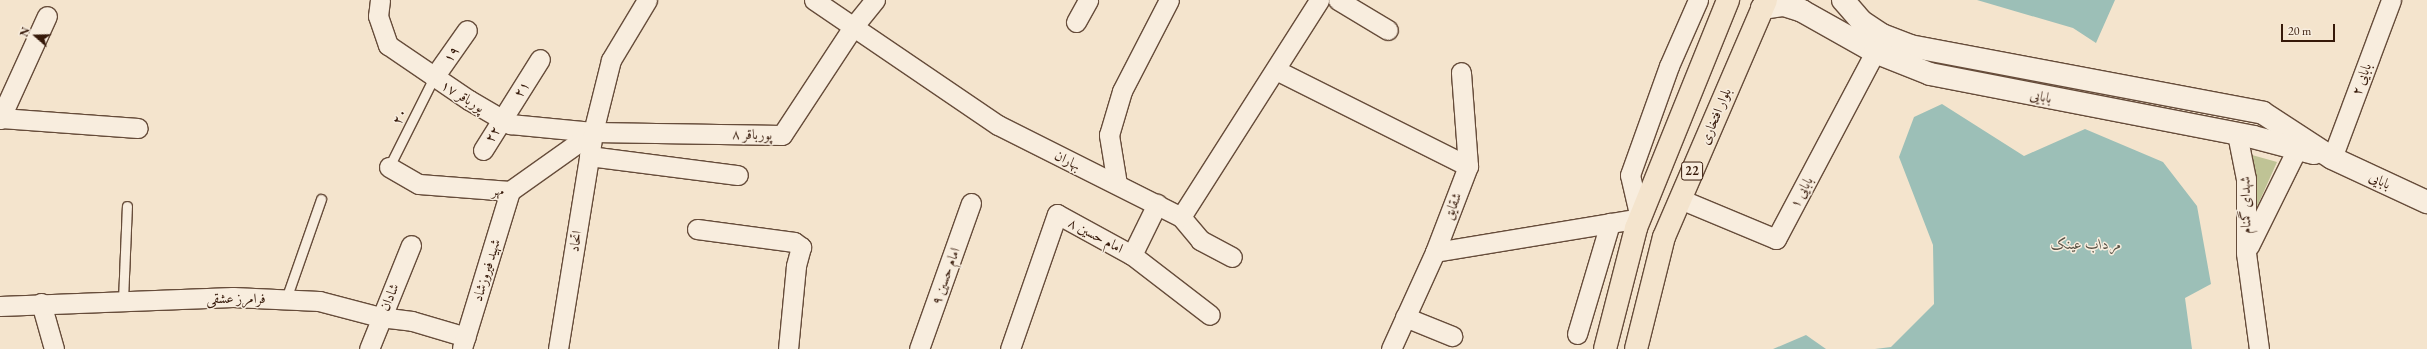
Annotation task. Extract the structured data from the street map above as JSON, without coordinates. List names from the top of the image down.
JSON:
{
  "streets": {
    "highway": ["بلوار افتخاری", "22"],
    "main road": ["بابایی"],
    "street": [
      "۱۹",
      "بابایی ۲",
      "۲۱",
      "پورباقر ۱۷",
      "۲۲",
      "پورباقر ۸",
      "بهاران",
      "مهر",
      "بابایی ۱",
      "شهدای گمنام",
      "شقایق",
      "امام حسین ۸",
      "اتحاد",
      "شهید فیروزشاد",
      "امام حسین ۹",
      "شادان",
      "فرامرز عشقی"
    ],
    "lane": ["۲۰"]
  },
  "crossings": [
    ["۱۹", "پورباقر ۱۷"],
    ["۱۹", "۲۰"],
    ["بابایی ۲", "بابایی"],
    ["۲۱", "پورباقر ۱۷"],
    ["۲۱", "۲۲"],
    ["پورباقر ۱۷", "۲۰"],
    ["پورباقر ۱۷", "۲۲"],
    ["پورباقر ۱۷", "پورباقر ۸"],
    ["پورباقر ۱۷", "مهر"],
    ["پورباقر ۱۷", "اتحاد"],
    ["بابایی", "بلوار افتخاری"],
    ["بابایی", "بابایی ۱"],
    ["بابایی", "شهدای گمنام"],
    ["۲۰", "مهر"],
    ["بلوار افتخاری", "بابایی ۱"],
    ["پورباقر ۸", "بهاران"],
    ["پورباقر ۸", "مهر"],
    ["پورباقر ۸", "اتحاد"],
    ["مهر", "اتحاد"],
    ["مهر", "شهید فیروزشاد"],
    ["شهید فیروزشاد", "فرامرز عشقی"],
    ["شادان", "فرامرز عشقی"]
  ],
  "water": ["مرداب عینک"],
  "scale_bar": "20 m",
  "north": "left"
}
